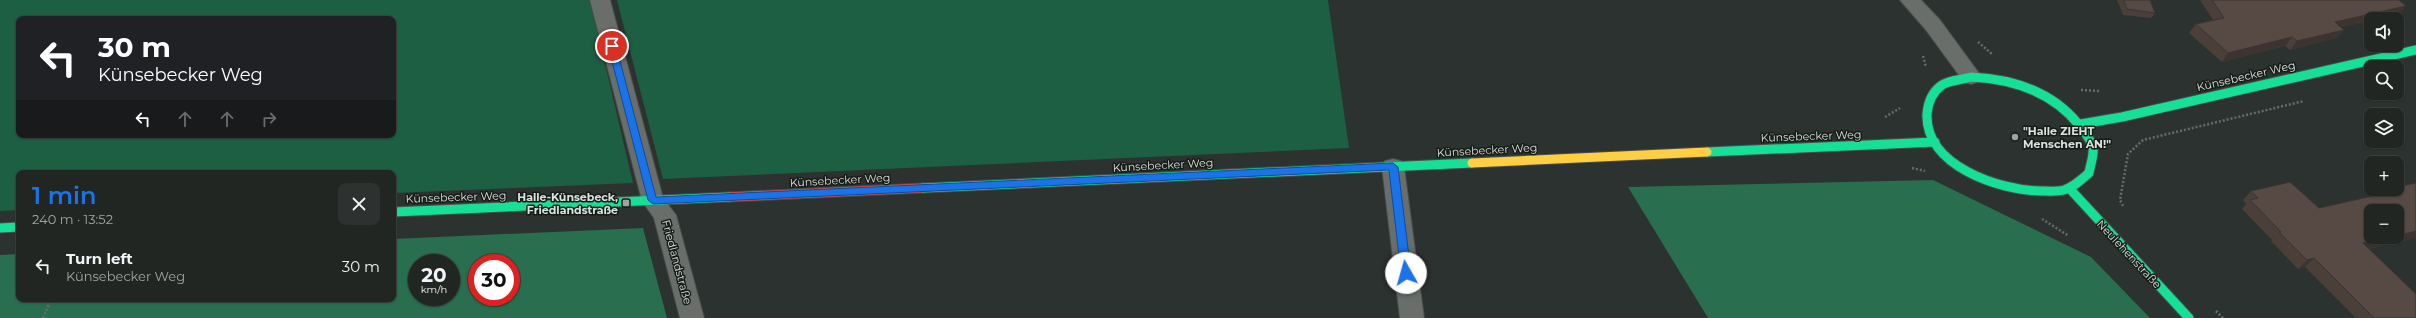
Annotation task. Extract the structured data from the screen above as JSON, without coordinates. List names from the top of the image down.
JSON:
{
  "streets": {
    "street": ["Künsebecker Weg", "Neulehenstraße", "Friedlandstraße"]
  },
  "crossings": [
    ["Künsebecker Weg", "Neulehenstraße"],
    ["Künsebecker Weg", "Friedlandstraße"]
  ],
  "places": {
    "other": ["\"Halle ZIEHT Menschen AN!\""],
    "transit": ["Halle-Künsebeck, Friedlandstraße"]
  },
  "page": {
    "map_buttons": ["+", "−"],
    "turn": ["30 m", "Künsebecker Weg"],
    "heading": ["1 min", "240 m · 13:52"],
    "list": [
      {
        "name": "Turn left",
        "note": "Künsebecker Weg",
        "value": "30 m"
      }
    ],
    "speed": "20 km/h",
    "limit": "30"
  }
}
